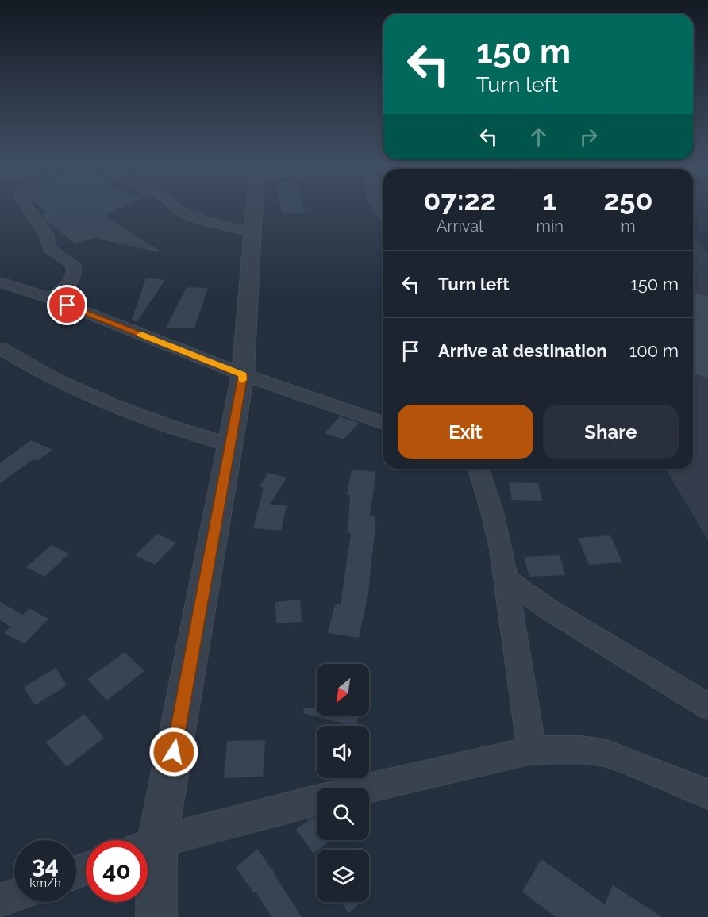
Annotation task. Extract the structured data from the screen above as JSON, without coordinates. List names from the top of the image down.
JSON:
{
  "north": "bottom left",
  "page": {
    "turn": ["150 m", "Turn left"],
    "eta": [
      "07:22",
      "Arrival",
      "1",
      "min",
      "250",
      "m"
    ],
    "list": [
      {
        "name": "Turn left",
        "value": "150 m"
      },
      {
        "name": "Arrive at destination",
        "value": "100 m"
      }
    ],
    "buttons": ["Exit", "Share"],
    "speed": "34 km/h",
    "limit": "40"
  }
}
